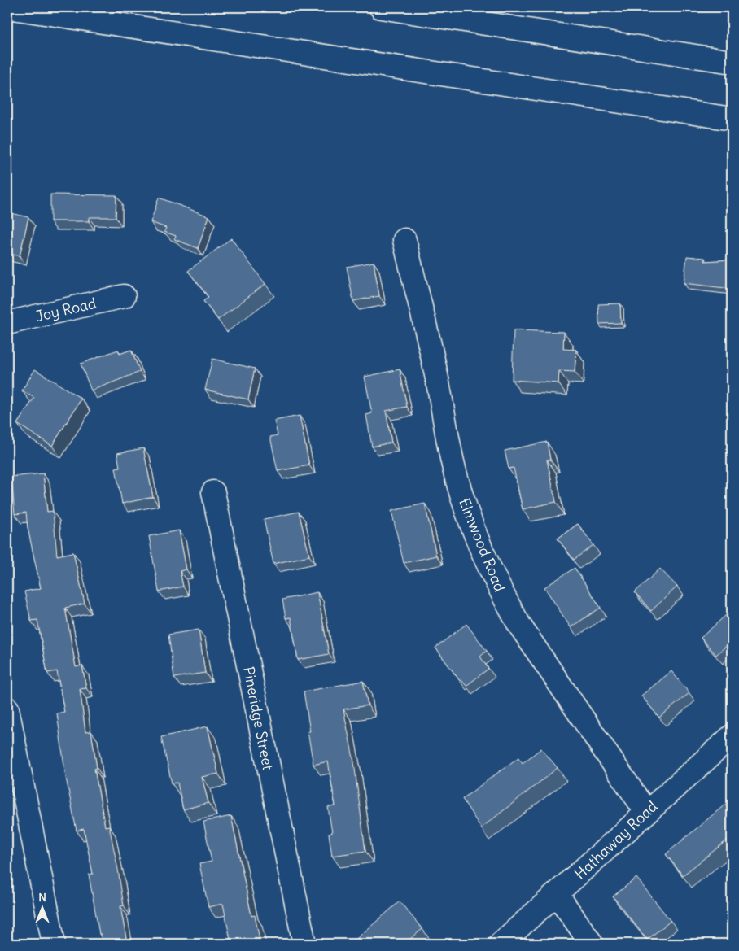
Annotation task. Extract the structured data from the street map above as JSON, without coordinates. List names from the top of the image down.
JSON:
{
  "streets": {
    "main road": [
      "Joy Road",
      "Elmwood Road",
      "Pineridge Street",
      "Hathaway Road"
    ]
  },
  "crossings": [
    ["Elmwood Road", "Hathaway Road"]
  ],
  "north": "top"
}
